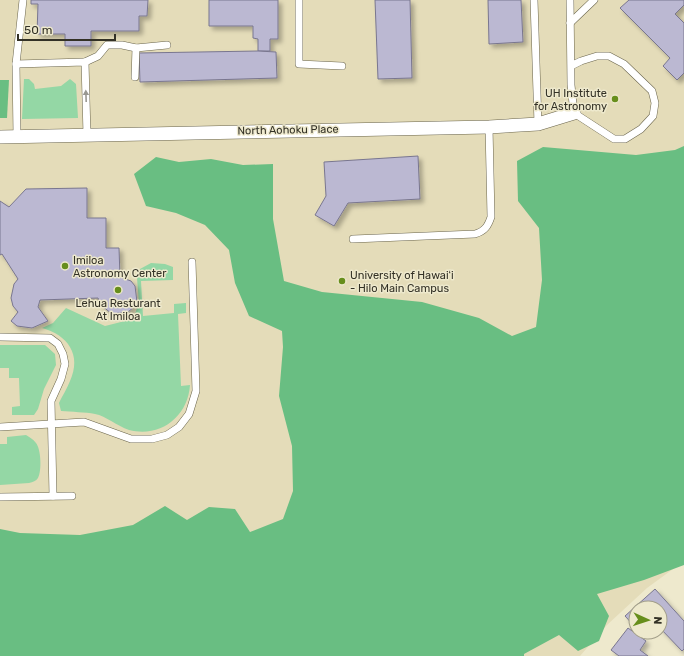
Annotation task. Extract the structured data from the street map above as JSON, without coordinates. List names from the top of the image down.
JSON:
{
  "streets": {
    "street": ["North Aohoku Place"]
  },
  "places": [
    "UH Institute for Astronomy",
    "Imiloa Astronomy Center",
    "University of Hawaiʻi - Hilo Main Campus",
    "Lehua Resturant At Imiloa"
  ],
  "scale_bar": "50 m",
  "north": "right"
}
